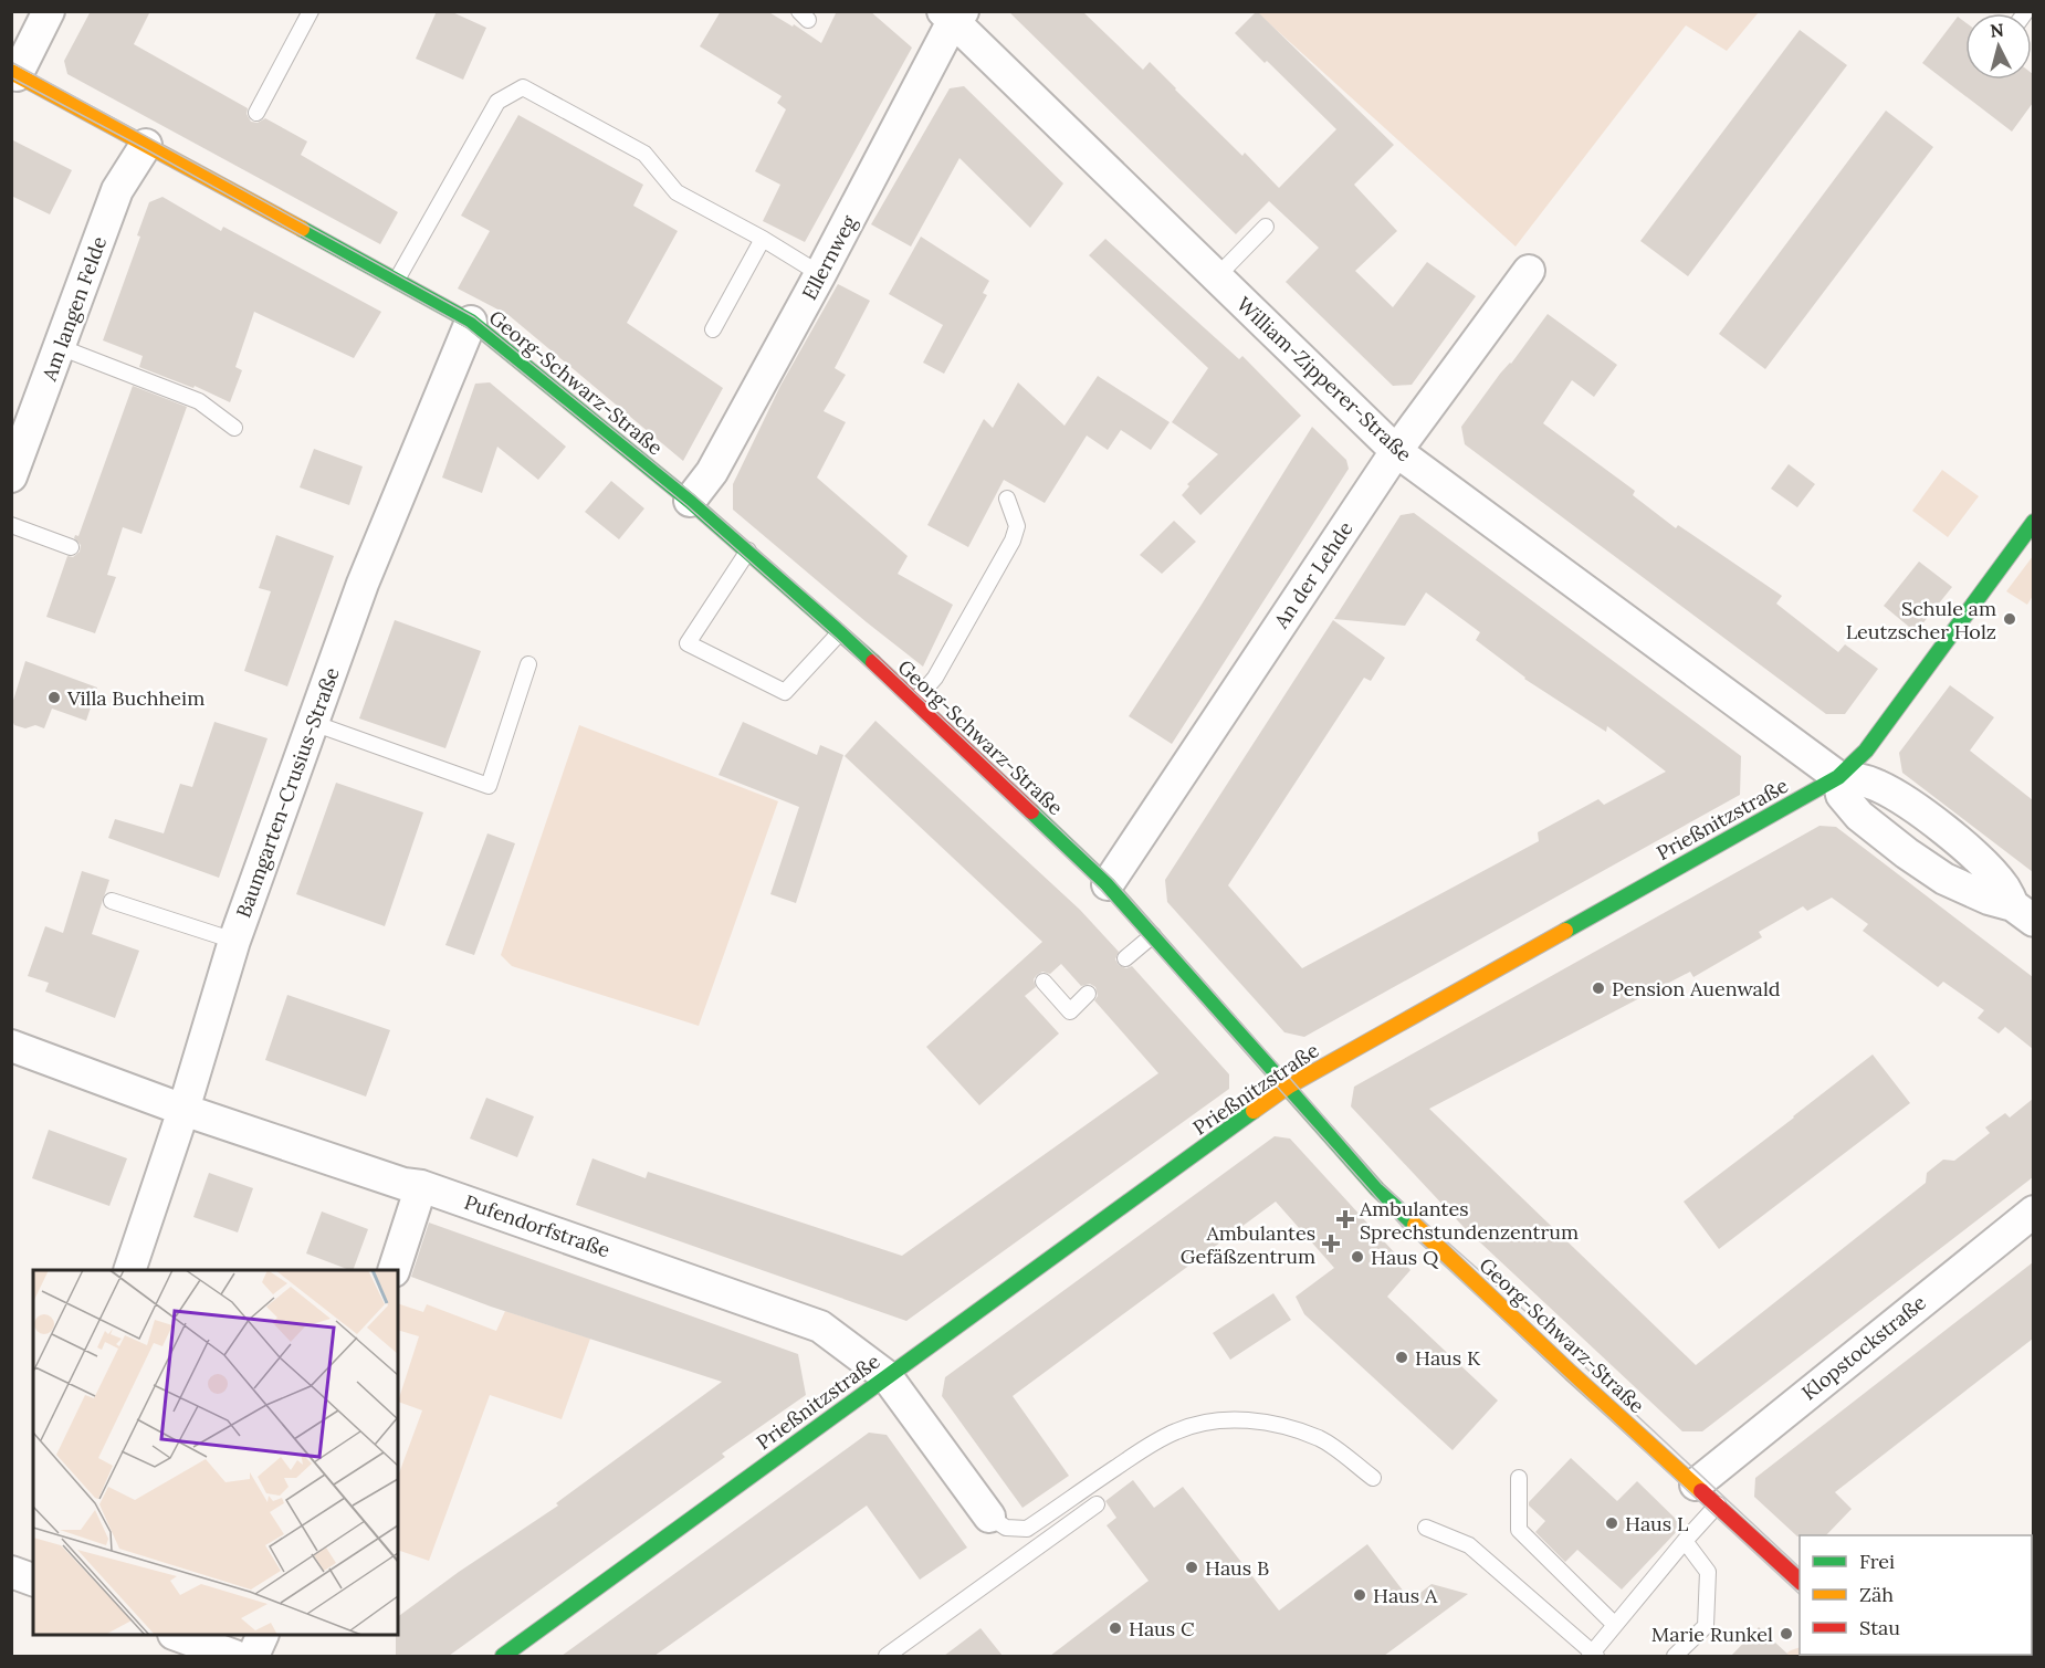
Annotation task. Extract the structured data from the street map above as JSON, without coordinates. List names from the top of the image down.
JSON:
{
  "streets": {
    "street": [
      "Ellernweg",
      "Am langen Felde",
      "William-Zipperer-Straße",
      "Georg-Schwarz-Straße",
      "An der Lehde",
      "Baumgarten-Crusius-Straße",
      "Prießnitzstraße",
      "Pufendorfstraße",
      "Klopstockstraße"
    ]
  },
  "crossings": [
    ["Ellernweg", "William-Zipperer-Straße"],
    ["Ellernweg", "Georg-Schwarz-Straße"],
    ["Am langen Felde", "Georg-Schwarz-Straße"],
    ["William-Zipperer-Straße", "An der Lehde"],
    ["William-Zipperer-Straße", "Prießnitzstraße"],
    ["Georg-Schwarz-Straße", "An der Lehde"],
    ["Georg-Schwarz-Straße", "Baumgarten-Crusius-Straße"],
    ["Georg-Schwarz-Straße", "Prießnitzstraße"],
    ["Georg-Schwarz-Straße", "Klopstockstraße"],
    ["Baumgarten-Crusius-Straße", "Pufendorfstraße"],
    ["Prießnitzstraße", "Pufendorfstraße"]
  ],
  "places": {
    "other": [
      "Schule am Leutzscher Holz",
      "Villa Buchheim",
      "Pension Auenwald",
      "Haus Q",
      "Haus K",
      "Haus L",
      "Haus B",
      "Haus A",
      "Haus C",
      "Marie Runkel"
    ],
    "health": ["Ambulantes Sprechstundenzentrum", "Ambulantes Gefäßzentrum"]
  },
  "legend": ["Frei", "Zäh", "Stau"],
  "north": "top"
}
